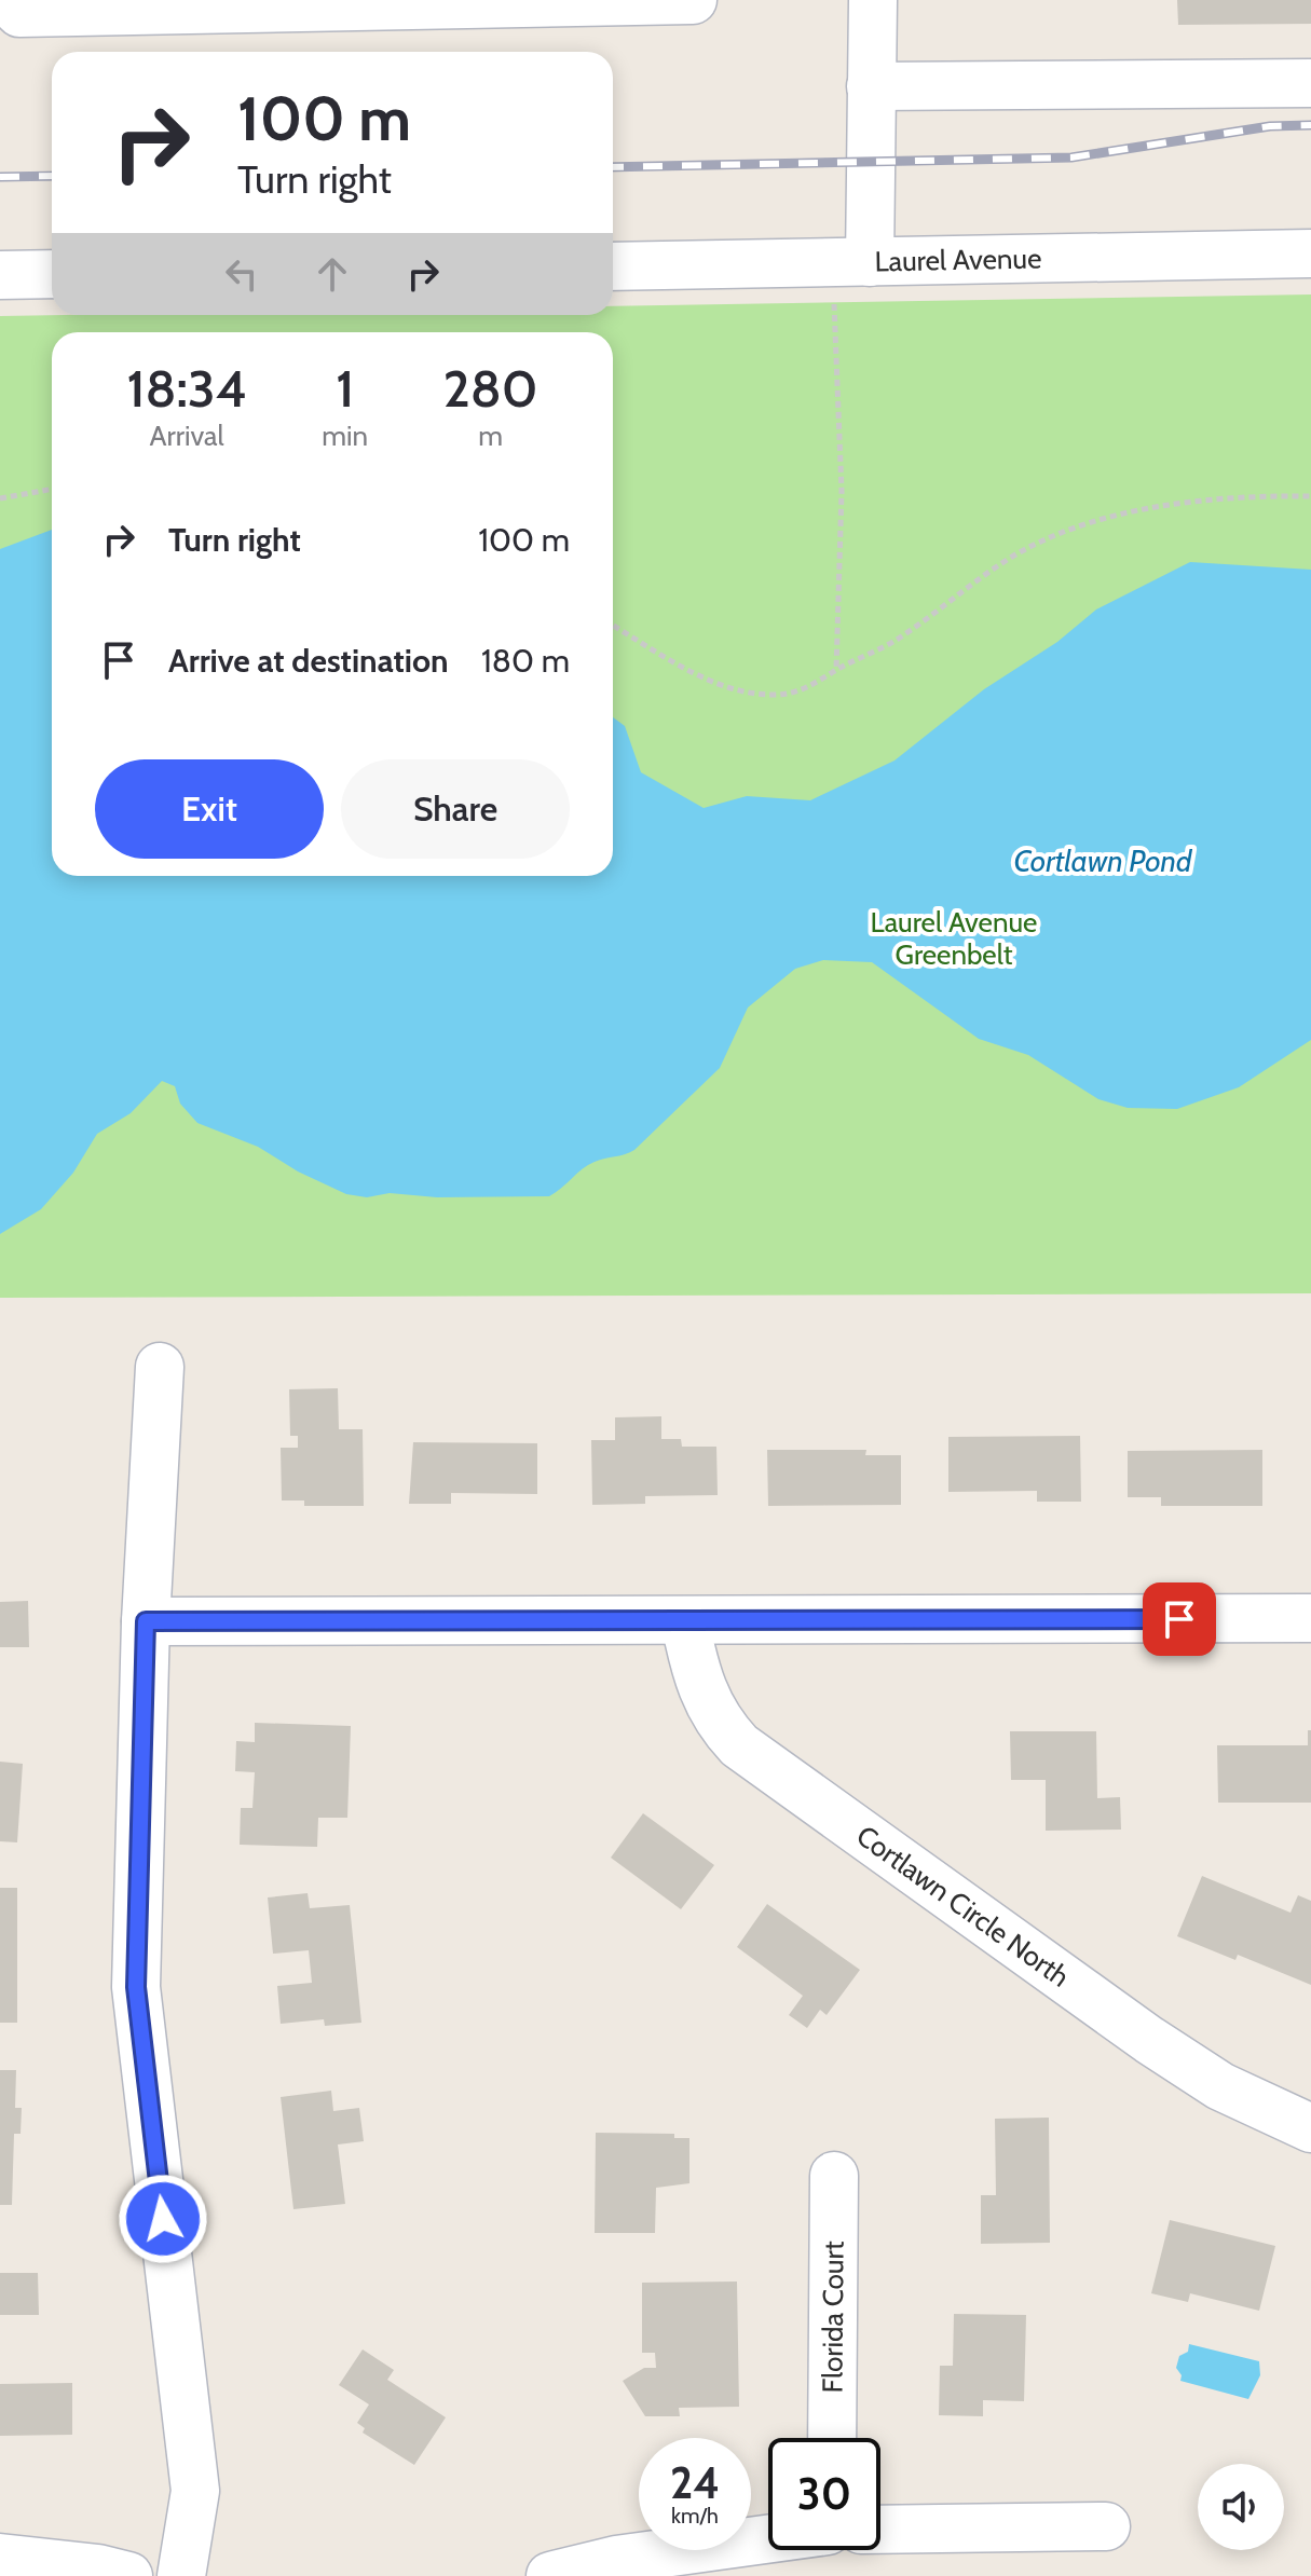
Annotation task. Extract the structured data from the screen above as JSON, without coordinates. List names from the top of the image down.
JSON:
{
  "streets": {
    "street": ["Laurel Avenue", "Cortlawn Circle North", "Florida Court"]
  },
  "water": ["Cortlawn Pond"],
  "parks": ["Laurel Avenue Greenbelt"],
  "page": {
    "turn": ["100 m", "Turn right"],
    "eta": [
      "18:34",
      "Arrival",
      "1",
      "min",
      "280",
      "m"
    ],
    "list": [
      {
        "name": "Turn right",
        "value": "100 m"
      },
      {
        "name": "Arrive at destination",
        "value": "180 m"
      }
    ],
    "buttons": ["Exit", "Share"],
    "speed": "24 km/h",
    "limit": "30"
  }
}
